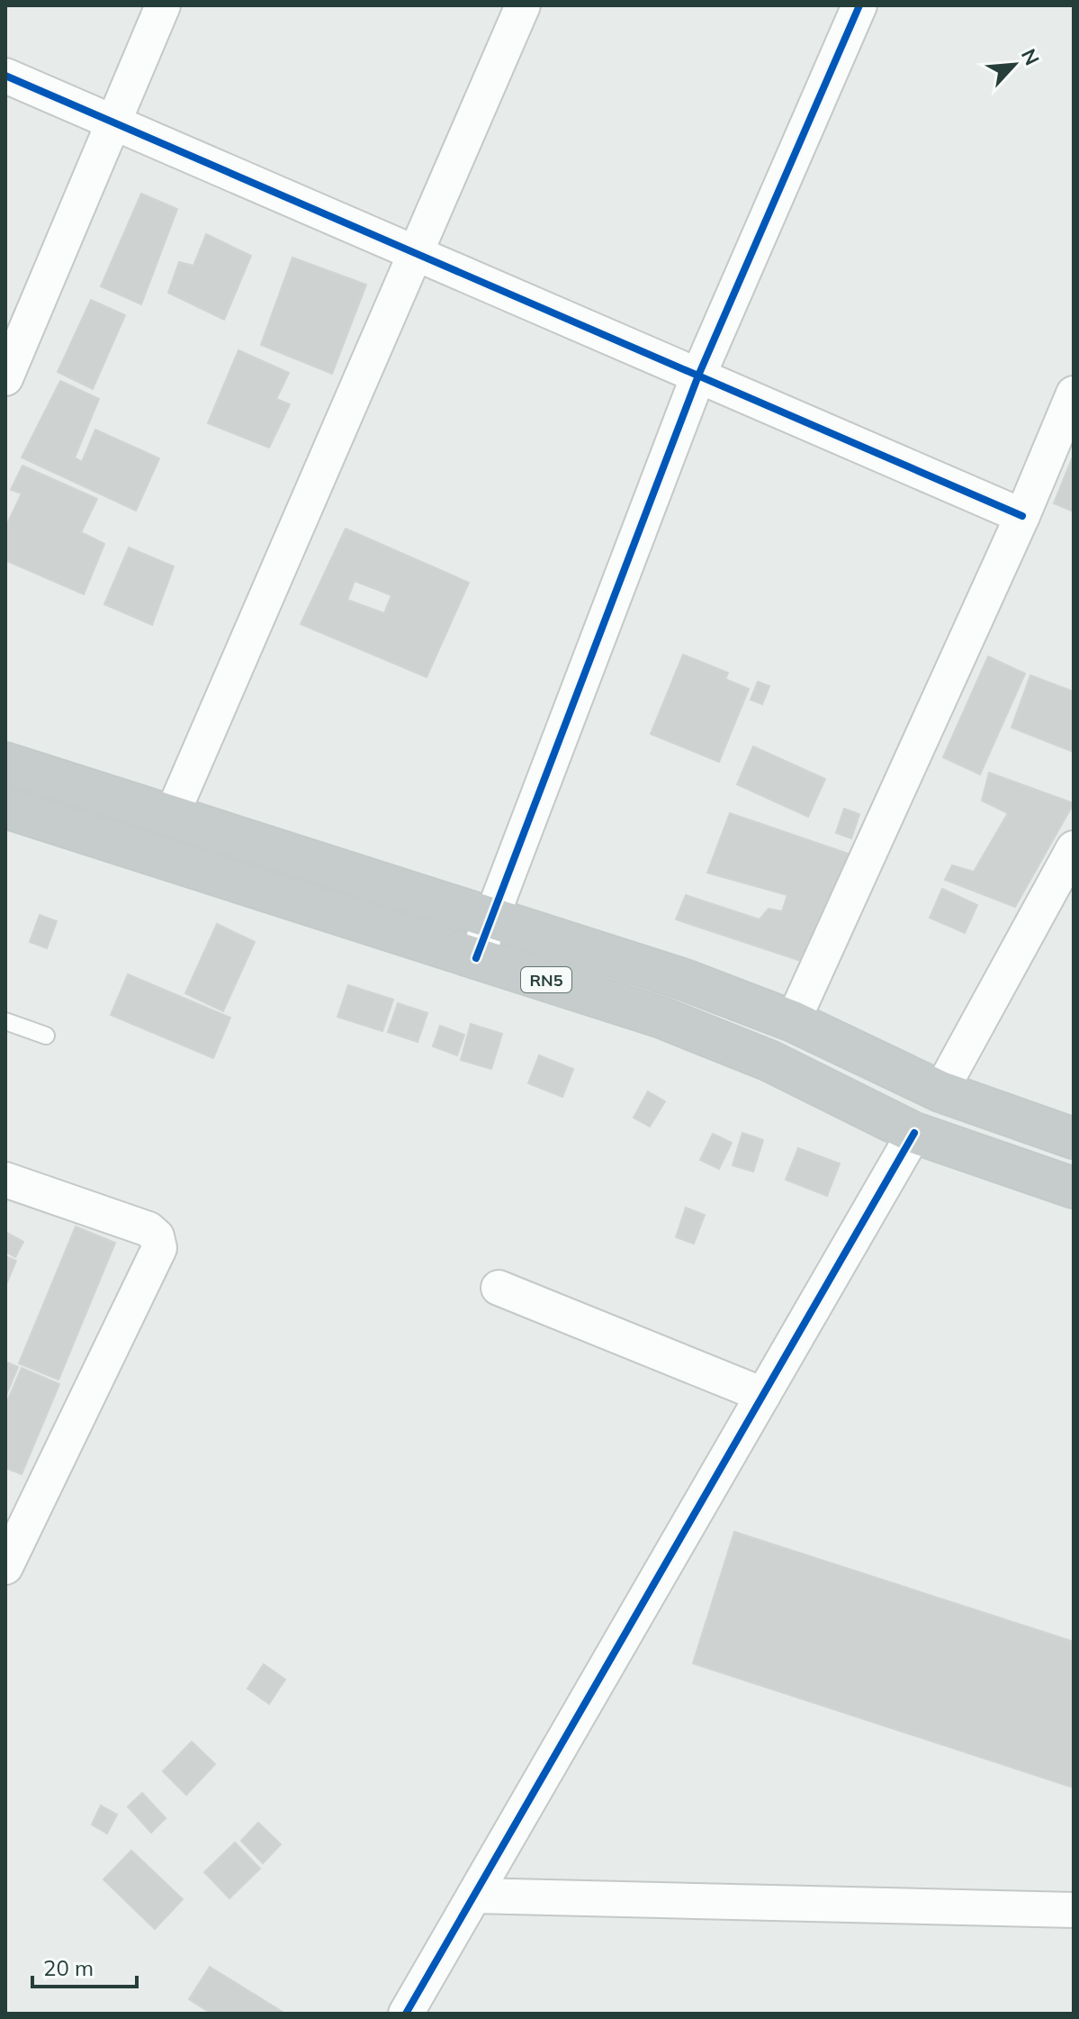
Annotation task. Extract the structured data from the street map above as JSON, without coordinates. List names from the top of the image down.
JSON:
{
  "streets": {
    "highway": ["RN5"]
  },
  "scale_bar": "20 m",
  "north": "top right"
}
